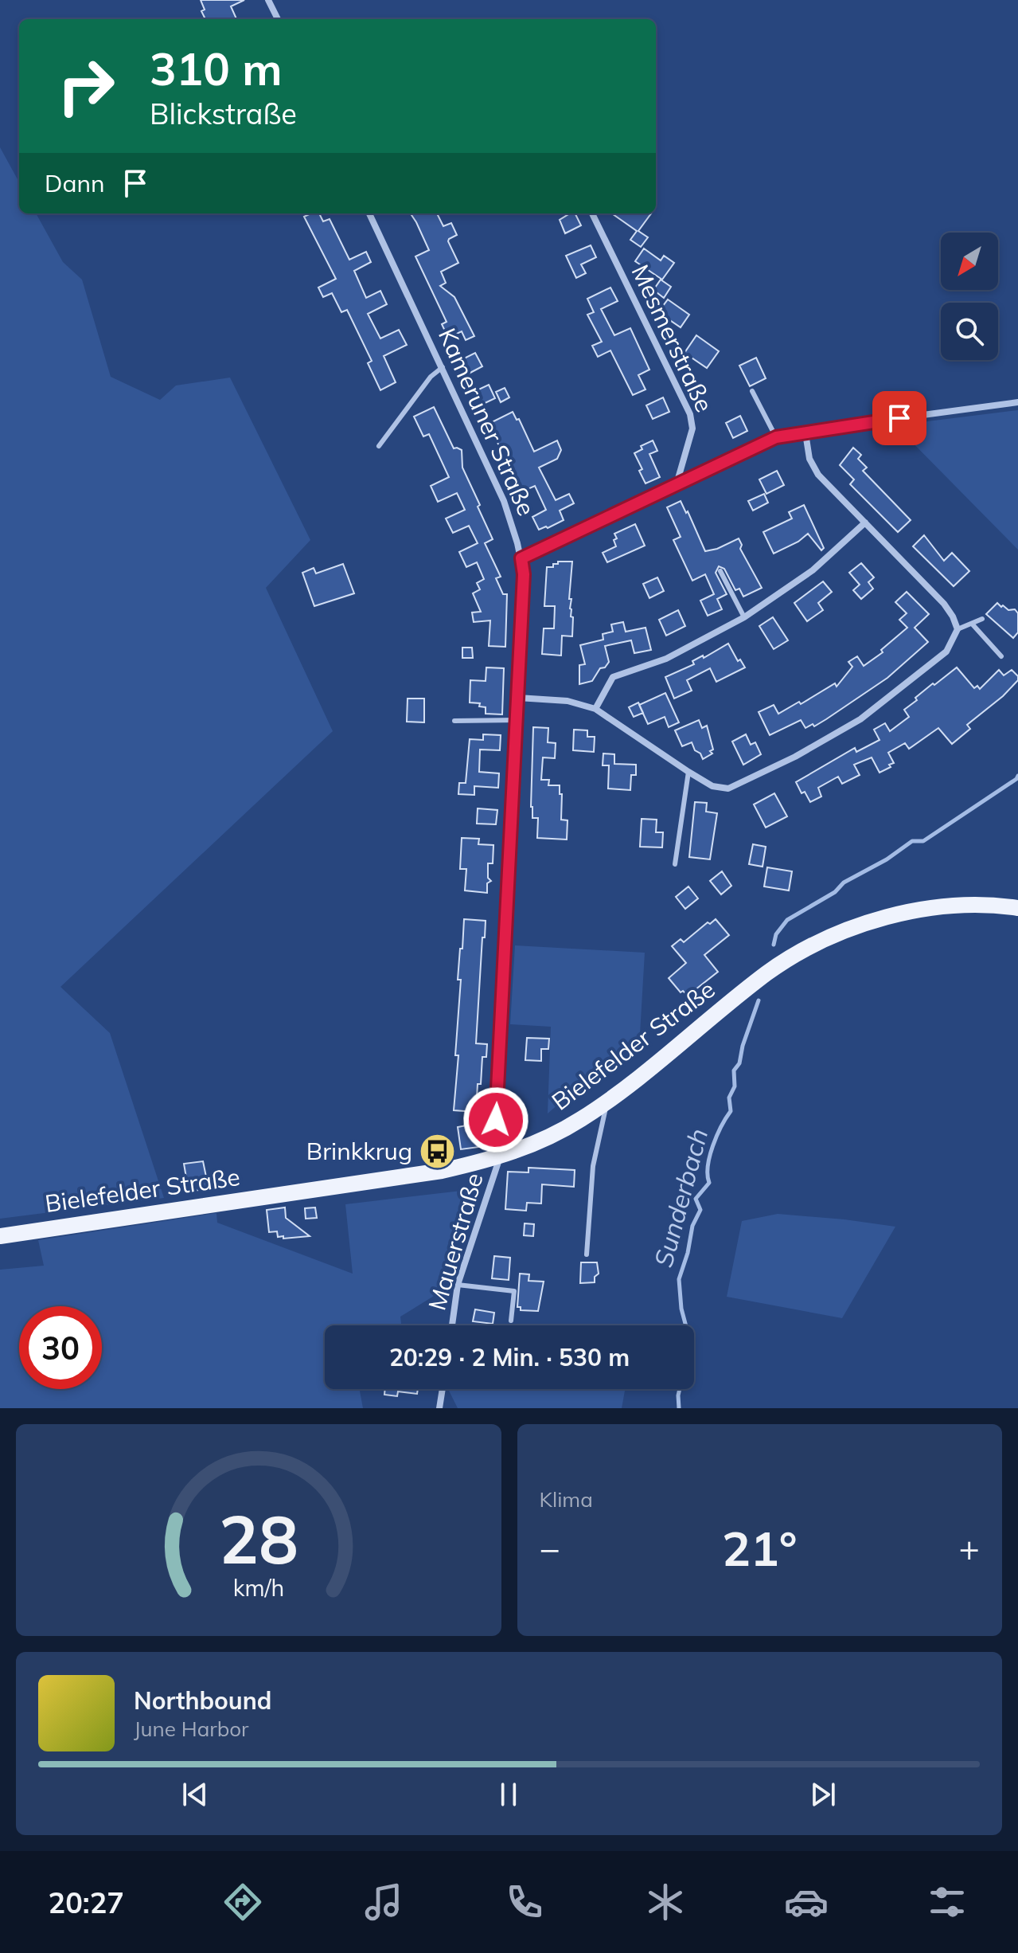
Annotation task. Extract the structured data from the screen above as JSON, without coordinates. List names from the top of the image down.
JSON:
{
  "streets": {
    "main road": ["Bielefelder Straße"],
    "street": ["Mesmerstraße", "Kameruner Straße", "Mauerstraße"]
  },
  "crossings": [
    ["Kameruner Straße", "Bielefelder Straße"],
    ["Kameruner Straße", "Mauerstraße"],
    ["Bielefelder Straße", "Mauerstraße"]
  ],
  "water": ["Sunderbach"],
  "places": {
    "bus stop": ["Brinkkrug"]
  },
  "north": "bottom left",
  "page": {
    "turn": ["310 m", "Blickstraße"],
    "then": "Dann",
    "limit": "30",
    "trip": "20:29 · 2 Min. · 530 m",
    "tile": "Klima",
    "heat": ["−", "21°", "+"],
    "song": ["Northbound", "June Harbor"],
    "tabs": "20:27",
    "gauge": ["28", "km/h"]
  }
}
